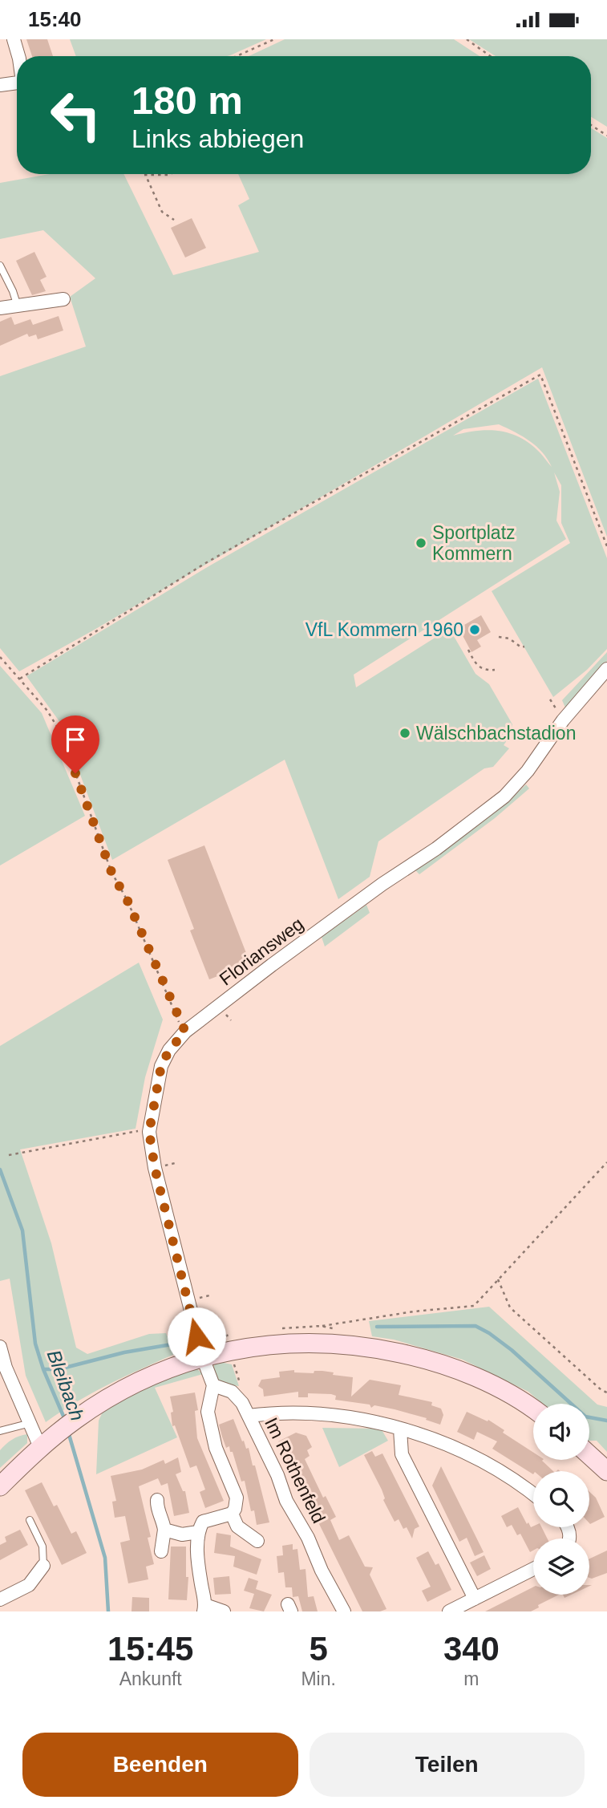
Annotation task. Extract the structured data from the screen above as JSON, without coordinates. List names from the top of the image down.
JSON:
{
  "streets": {
    "street": ["Floriansweg", "Im Rothenfeld"]
  },
  "water": ["Bleibach"],
  "places": ["Sportplatz Kommern", "VfL Kommern 1960", "Wälschbachstadion"],
  "page": {
    "status": "15:40",
    "turn": ["180 m", "Links abbiegen"],
    "eta": [
      "15:45",
      "Ankunft",
      "5",
      "Min.",
      "340",
      "m"
    ],
    "buttons": ["Beenden", "Teilen"]
  }
}
